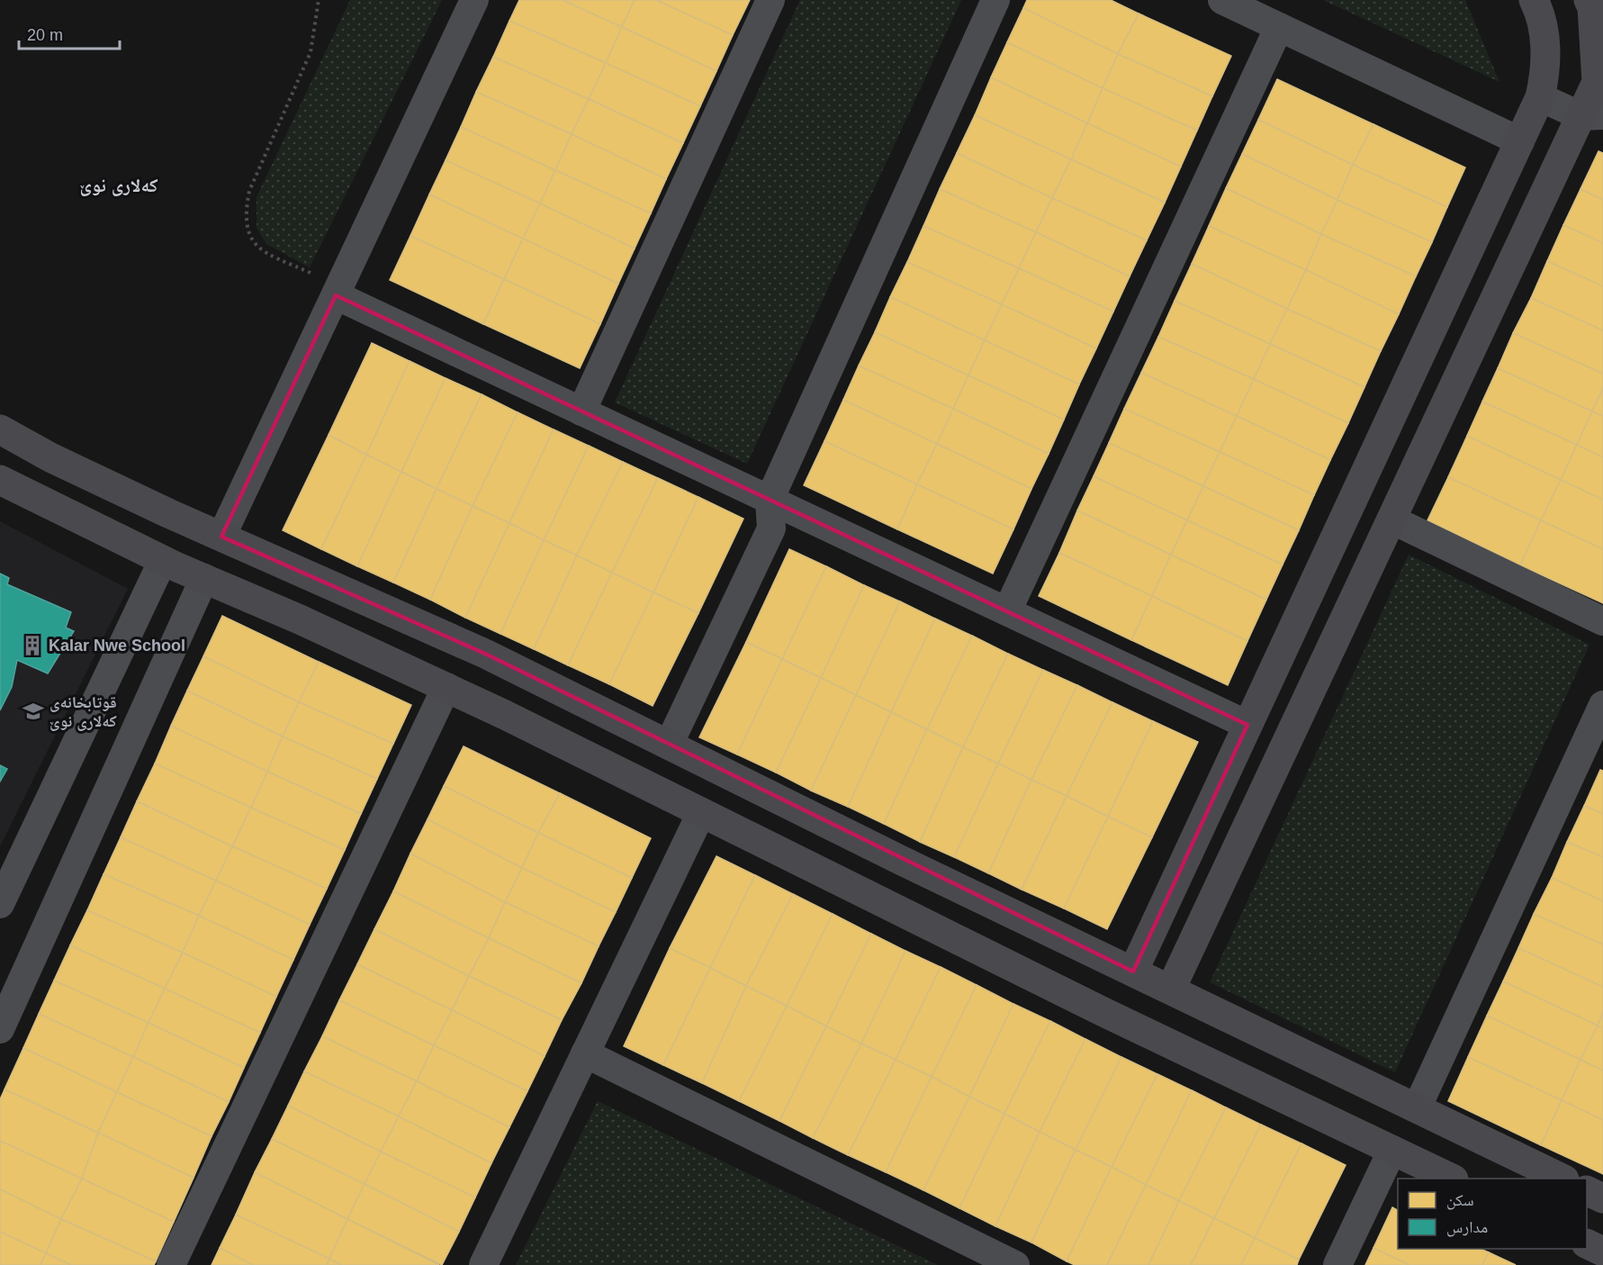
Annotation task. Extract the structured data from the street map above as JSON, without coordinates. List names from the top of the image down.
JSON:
{
  "districts": ["کەلاری نوێ"],
  "places": {
    "building": ["Kalar Nwe School"],
    "school or university": ["قوتابخانەی کەلاری نوێ"]
  },
  "legend": ["سكن", "مدارس"],
  "scale_bar": "20 m"
}
